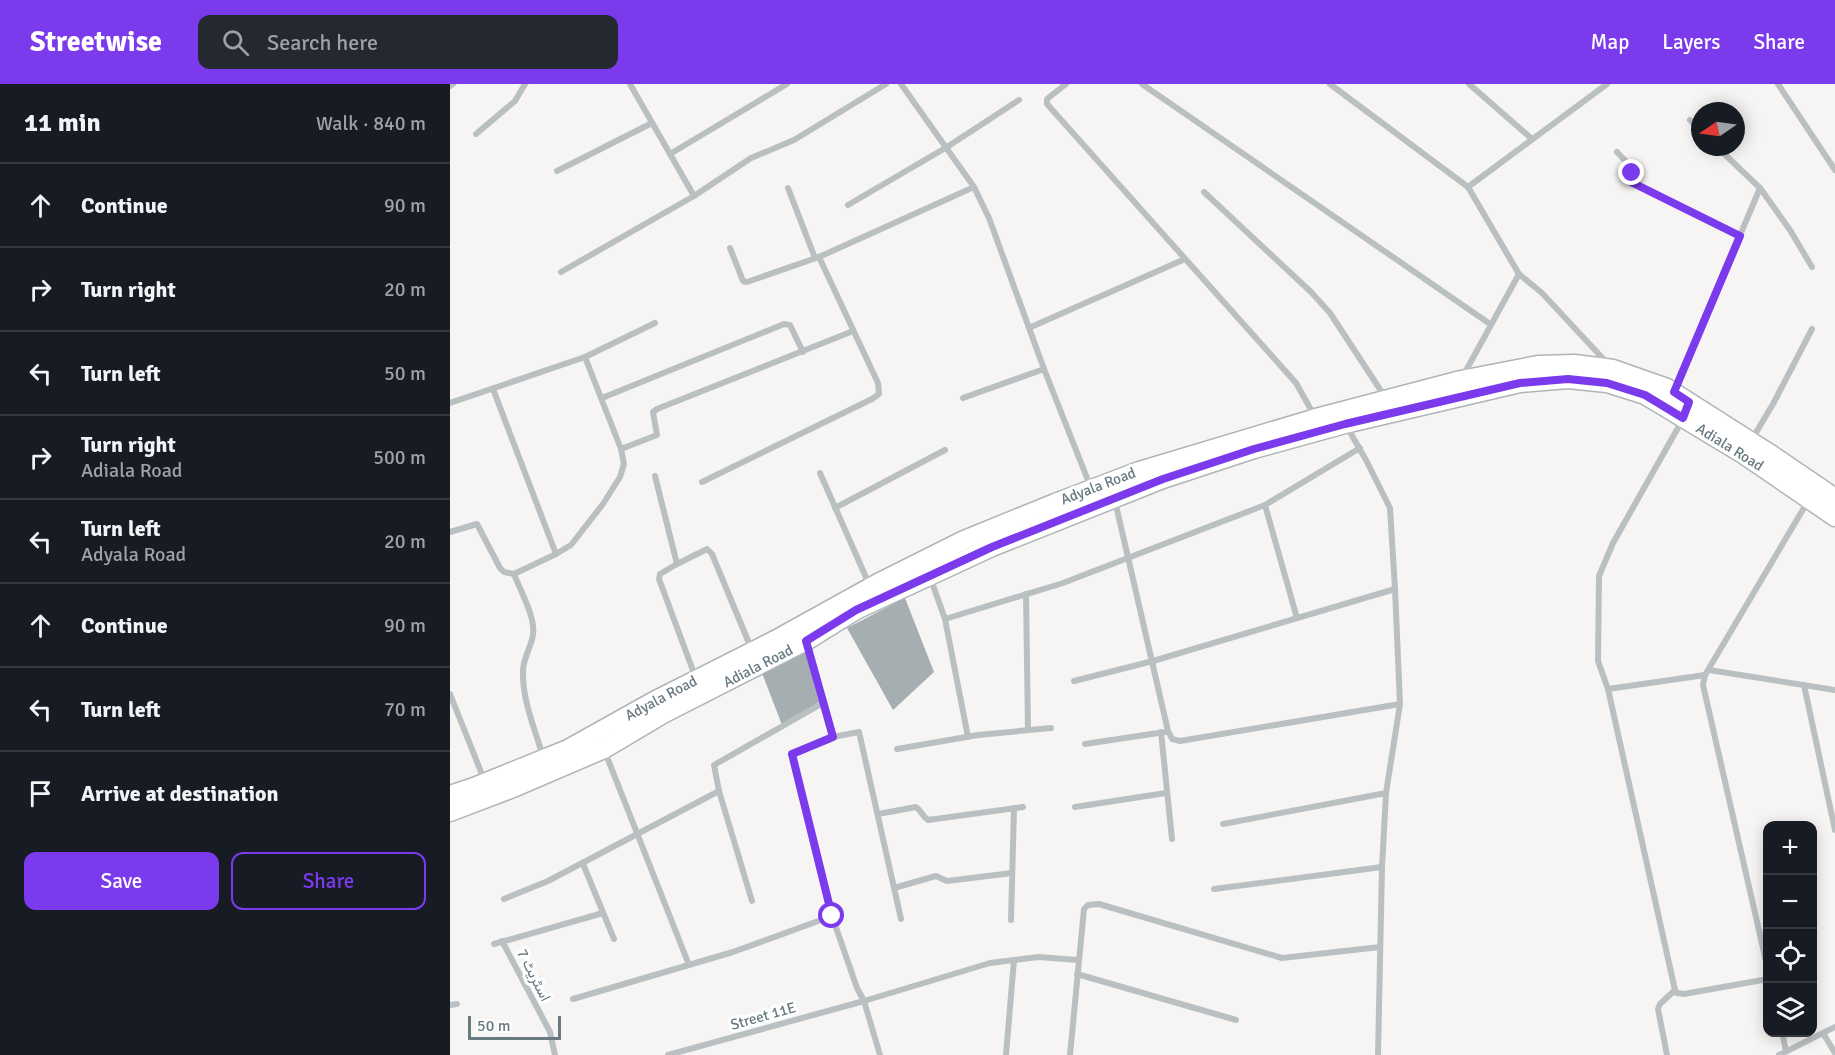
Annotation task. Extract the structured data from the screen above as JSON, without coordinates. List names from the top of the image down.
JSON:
{
  "streets": {
    "main road": ["Adiala Road", "Adyala Road"],
    "street": ["اسٹریٹ 7", "Street 11E"]
  },
  "crossings": [
    ["Adiala Road", "Adyala Road"]
  ],
  "scale_bar": "50 m",
  "north": "left",
  "page": {
    "header": "Streetwise",
    "search": "Search here",
    "nav": ["Map", "Layers", "Share"],
    "heading": ["11 min", "Walk · 840 m"],
    "list": [
      ["Continue", "90 m"],
      ["Turn right", "20 m"],
      ["Turn left", "50 m"],
      ["Turn right", "Adiala Road", "500 m"],
      ["Turn left", "Adyala Road", "20 m"],
      ["Continue", "90 m"],
      ["Turn left", "70 m"],
      "Arrive at destination"
    ],
    "map_buttons": ["+", "−"],
    "buttons": ["Save", "Share"],
    "scale": "50 m"
  }
}
